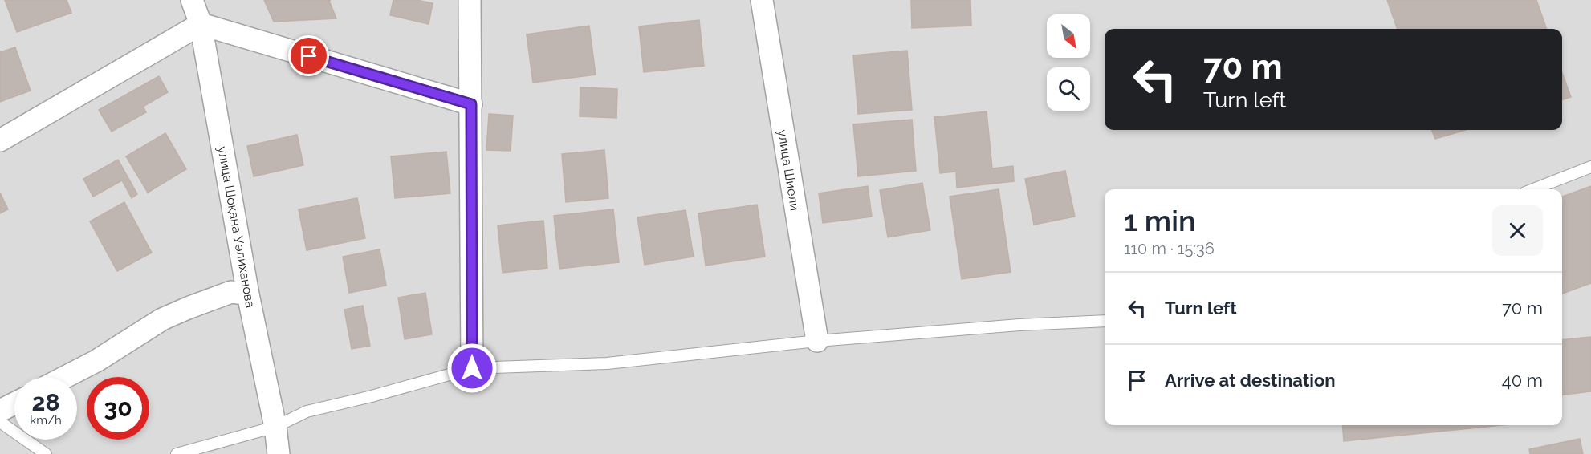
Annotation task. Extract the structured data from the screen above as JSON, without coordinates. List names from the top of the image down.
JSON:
{
  "streets": {
    "street": ["улица Шиели", "улица Шоқана Уәлиханова"]
  },
  "north": "bottom right",
  "page": {
    "turn": ["70 m", "Turn left"],
    "heading": ["1 min", "110 m · 15:36"],
    "list": [
      {
        "name": "Turn left",
        "value": "70 m"
      },
      {
        "name": "Arrive at destination",
        "value": "40 m"
      }
    ],
    "speed": "28 km/h",
    "limit": "30"
  }
}
